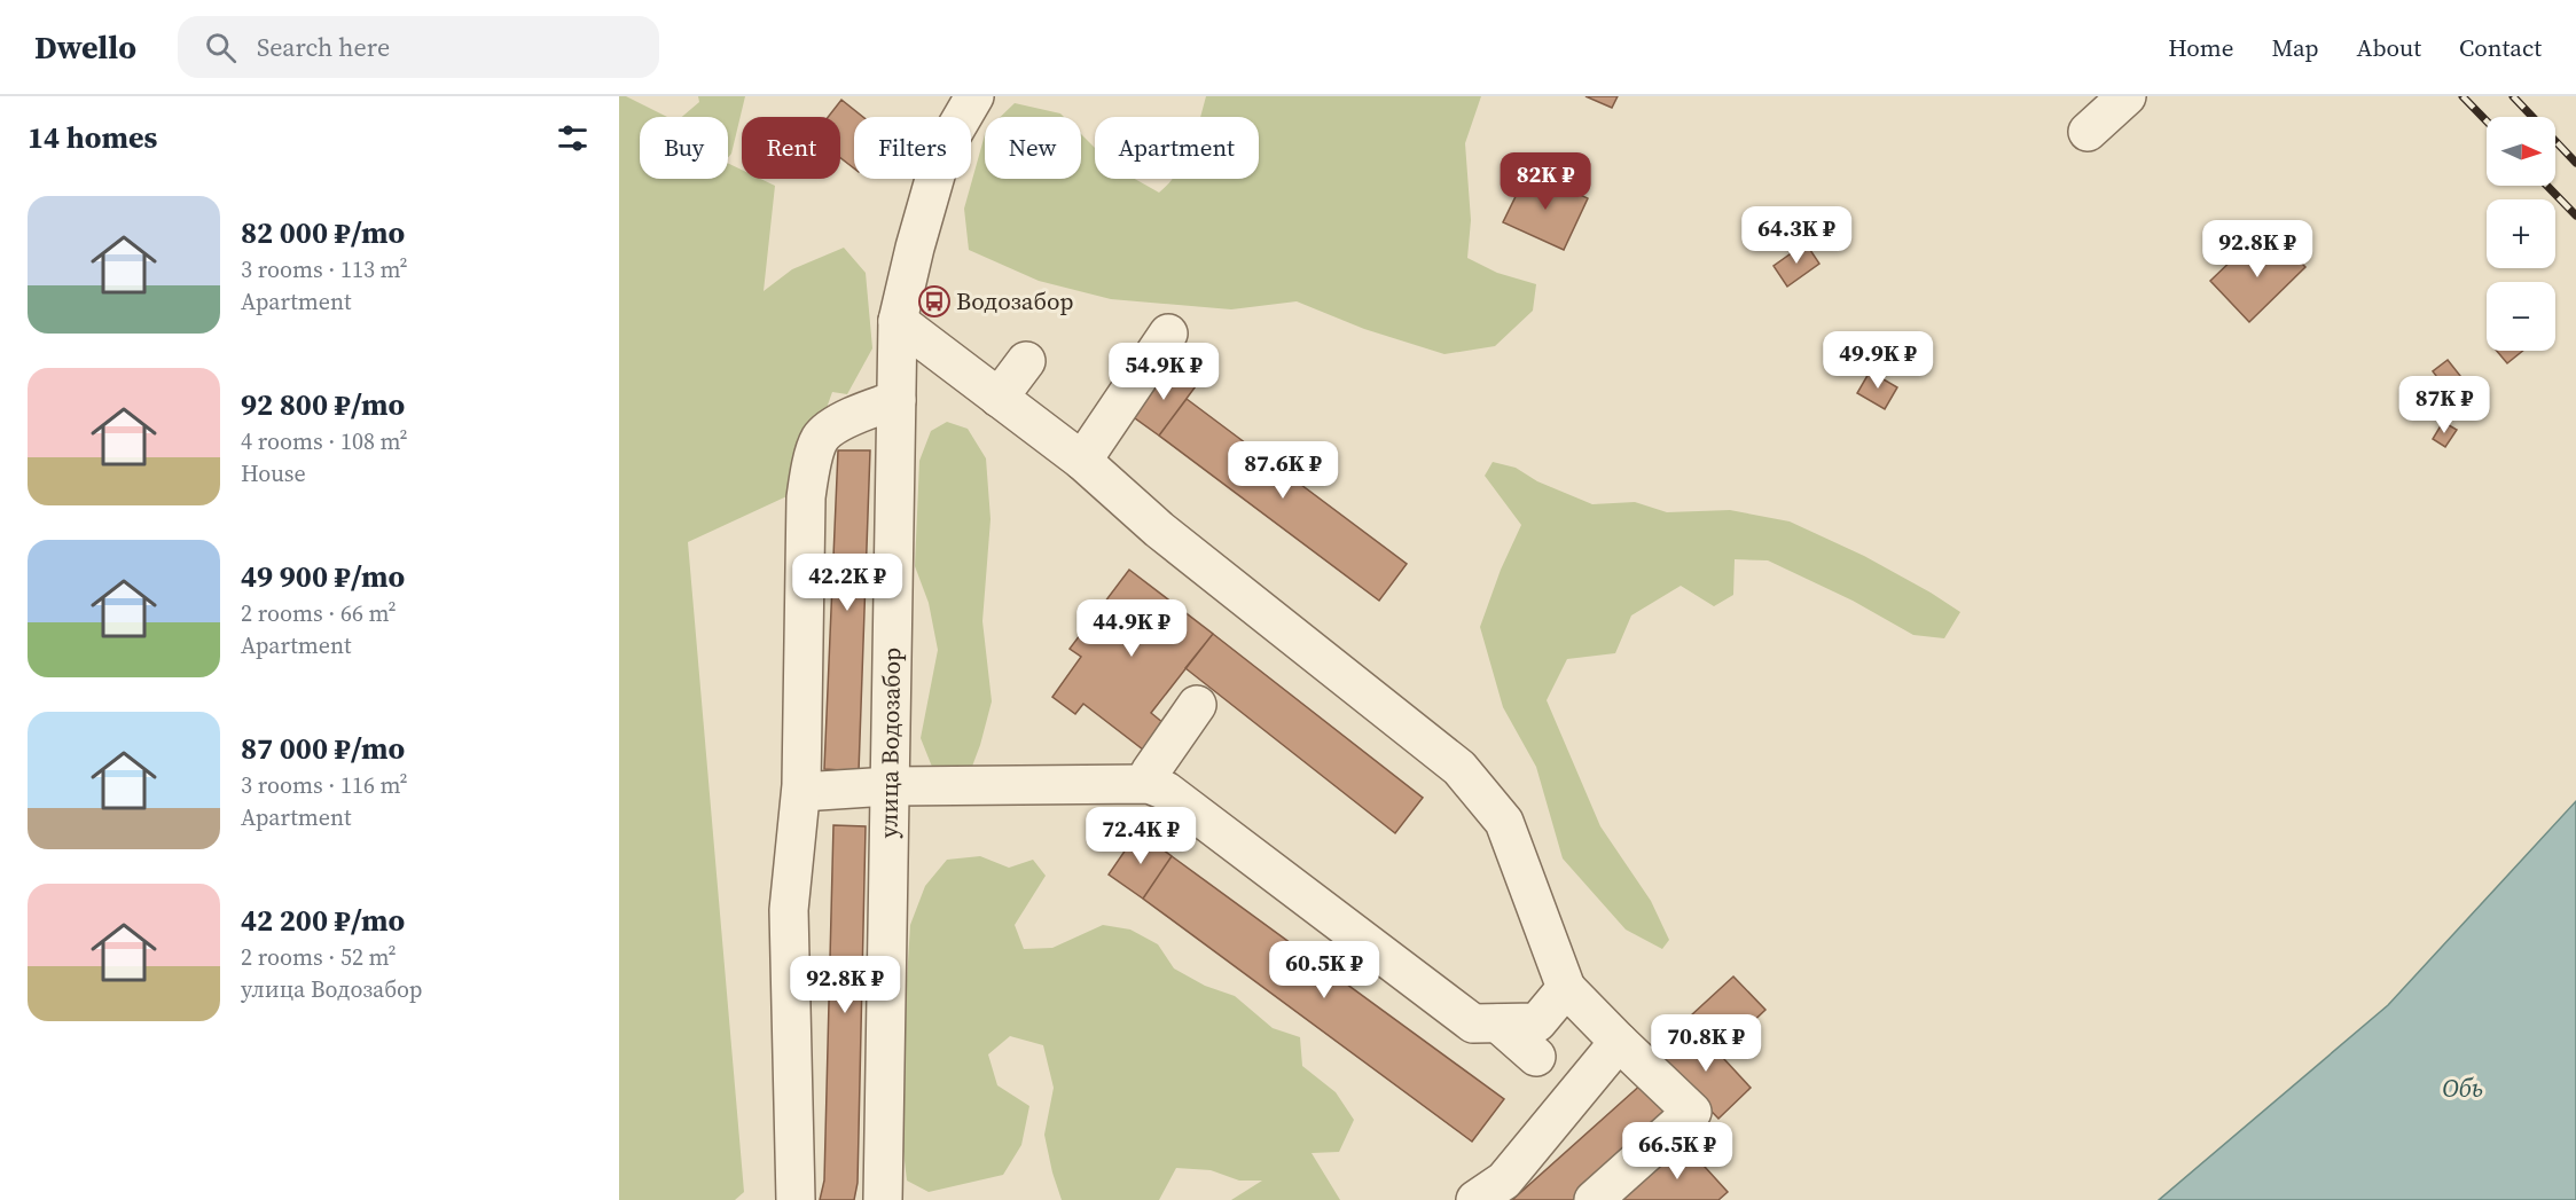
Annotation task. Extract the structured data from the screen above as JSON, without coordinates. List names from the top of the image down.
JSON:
{
  "streets": {
    "street": ["улица Водозабор"]
  },
  "water": ["Обь"],
  "places": {
    "bus stop": ["Водозабор"]
  },
  "north": "right",
  "page": {
    "header": "Dwello",
    "search": "Search here",
    "nav": [
      "Home",
      "Map",
      "About",
      "Contact"
    ],
    "heading": "14 homes",
    "map_buttons": ["+", "−"],
    "chip": [
      "Buy",
      "Rent",
      "Filters",
      "New",
      "Apartment"
    ],
    "price": [
      "82K ₽",
      "64.3K ₽",
      "92.8K ₽",
      "49.9K ₽",
      "54.9K ₽",
      "87K ₽",
      "87.6K ₽",
      "42.2K ₽",
      "44.9K ₽",
      "72.4K ₽",
      "60.5K ₽",
      "92.8K ₽",
      "70.8K ₽",
      "66.5K ₽"
    ],
    "list": [
      {
        "name": "82 000 ₽/mo",
        "note": "3 rooms · 113 m² · Apartment"
      },
      {
        "name": "92 800 ₽/mo",
        "note": "4 rooms · 108 m² · House"
      },
      {
        "name": "49 900 ₽/mo",
        "note": "2 rooms · 66 m² · Apartment"
      },
      {
        "name": "87 000 ₽/mo",
        "note": "3 rooms · 116 m² · Apartment"
      },
      {
        "name": "42 200 ₽/mo",
        "note": "2 rooms · 52 m² · улица Водозабор"
      }
    ]
  }
}
